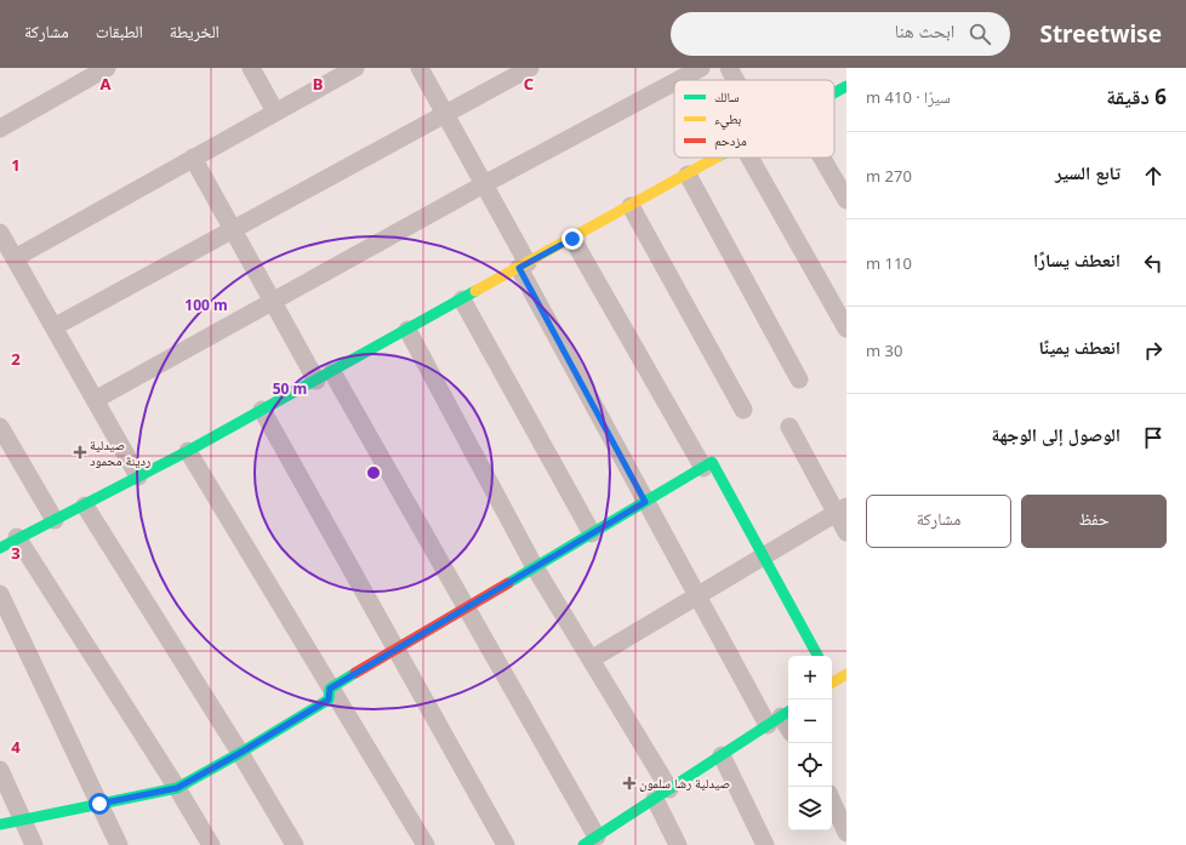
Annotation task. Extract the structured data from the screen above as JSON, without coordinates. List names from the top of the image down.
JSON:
{
  "places": {
    "health": ["صيدلية ردينة محمود", "صيدلية رشا سلمون"]
  },
  "legend": ["سالك", "بطيء", "مزدحم"],
  "page": {
    "header": "Streetwise",
    "search": "ابحث هنا",
    "nav": ["الخريطة", "الطبقات", "مشاركة"],
    "heading": ["6 دقيقة", "سيرًا · 410 m"],
    "list": [
      ["تابع السير", "270 m"],
      ["انعطف يسارًا", "110 m"],
      ["انعطف يمينًا", "30 m"],
      "الوصول إلى الوجهة"
    ],
    "buttons": ["حفظ", "مشاركة"],
    "map_buttons": ["+", "−"]
  },
  "grid": {
    "columns": ["A", "B", "C"],
    "rows": [
      "1",
      "2",
      "3",
      "4"
    ]
  },
  "rings": ["100 m", "50 m"]
}
